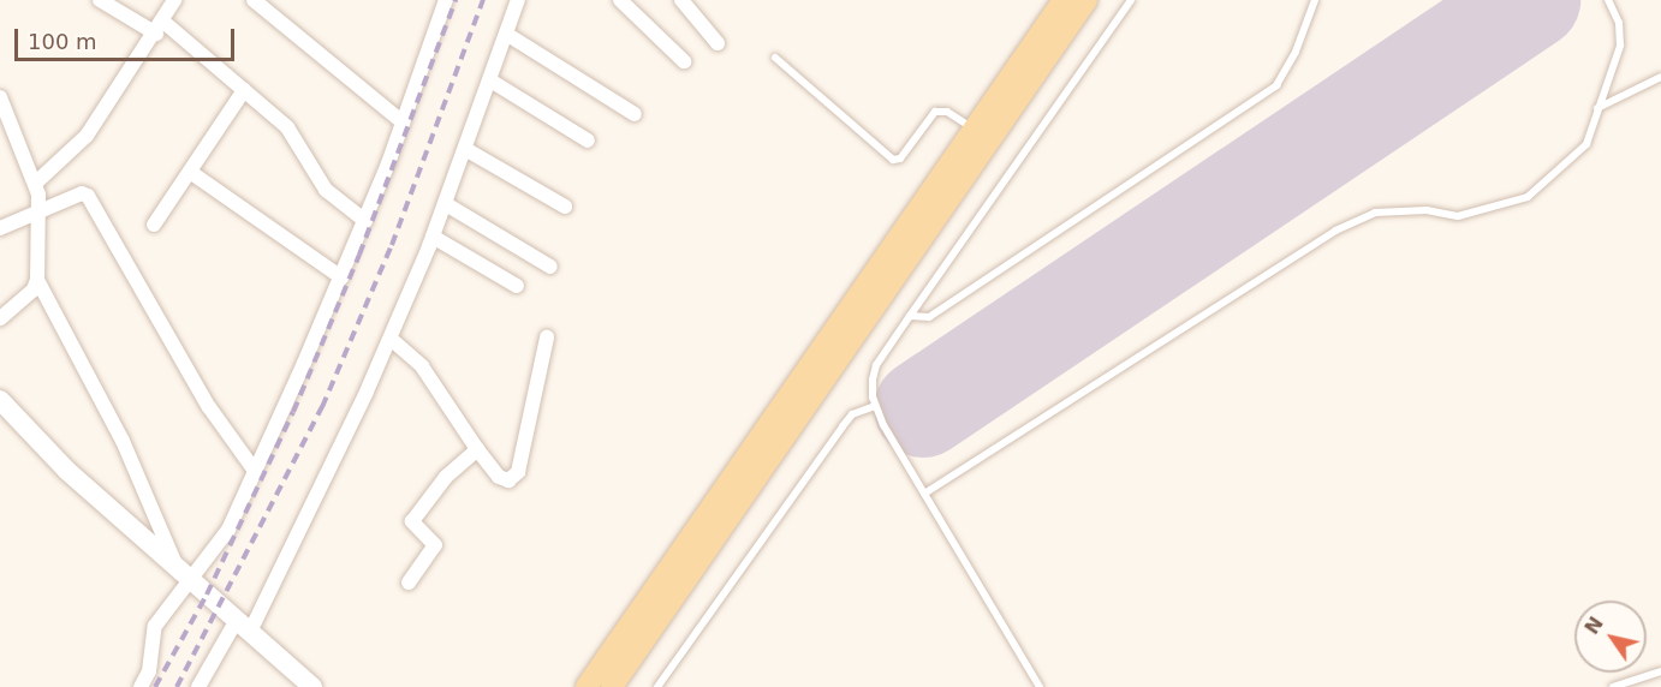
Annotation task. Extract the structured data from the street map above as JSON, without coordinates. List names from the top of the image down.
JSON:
{
  "scale_bar": "100 m",
  "north": "top left"
}
